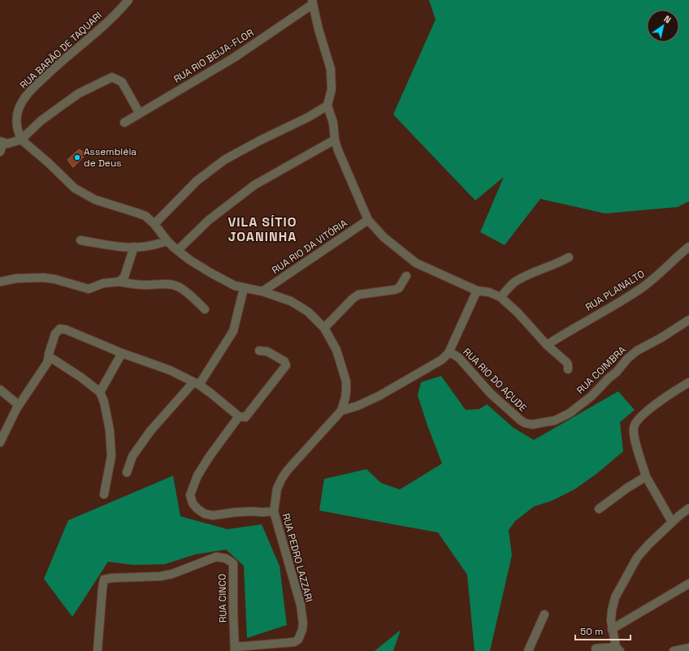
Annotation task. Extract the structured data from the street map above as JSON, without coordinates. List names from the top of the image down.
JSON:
{
  "streets": {
    "street": [
      "RUA BARÃO DE TAQUARI",
      "RUA RIO BEIJA-FLOR",
      "RUA RIO DA VITÓRIA",
      "RUA PLANALTO",
      "RUA COIMBRA",
      "RUA RIO DO AÇUDE",
      "RUA PEDRO LAZZARI",
      "RUA CINCO"
    ]
  },
  "crossings": [
    ["RUA COIMBRA", "RUA RIO DO AÇUDE"],
    ["RUA PEDRO LAZZARI", "RUA CINCO"]
  ],
  "districts": ["VILA SÍTIO JOANINHA"],
  "places": ["Assembléia de Deus"],
  "scale_bar": "50 m",
  "north": "top right"
}
